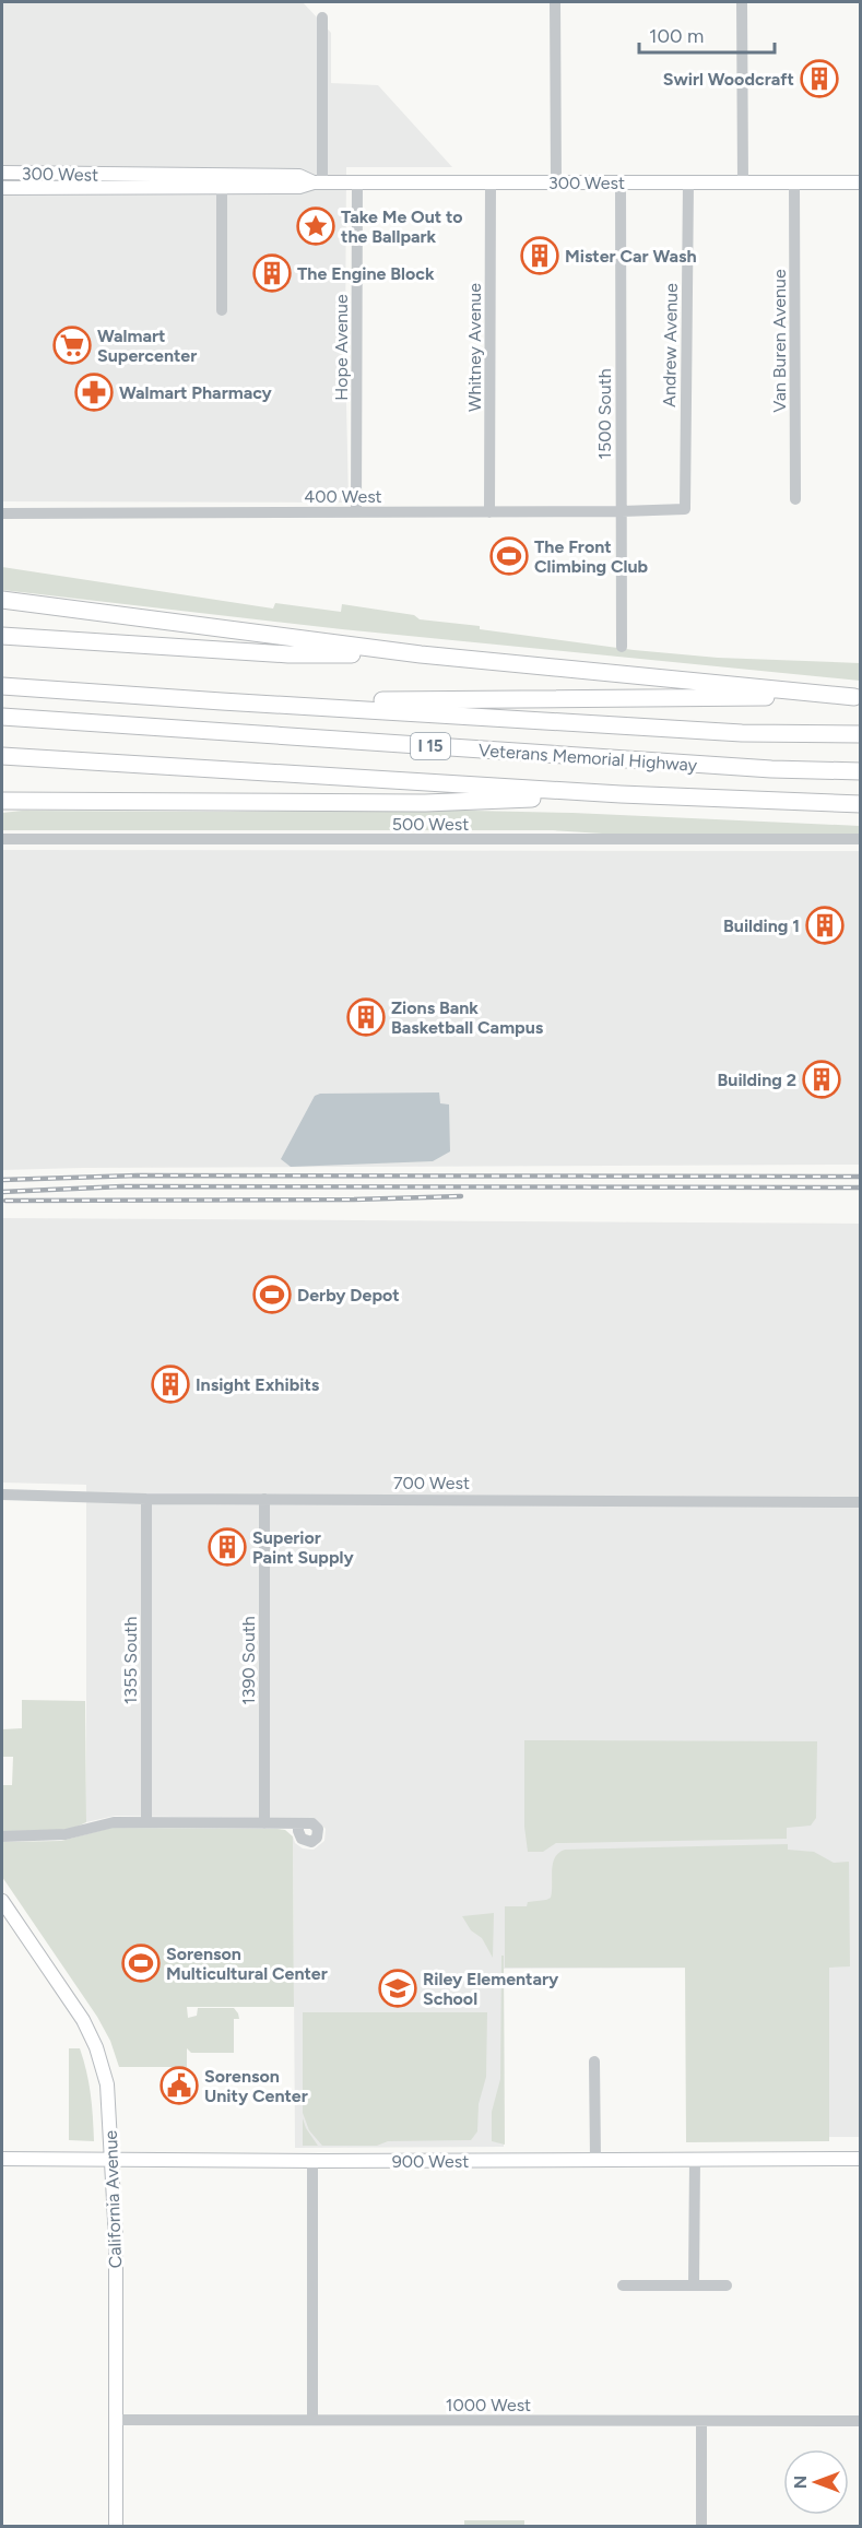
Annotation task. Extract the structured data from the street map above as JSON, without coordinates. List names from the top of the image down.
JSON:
{
  "streets": {
    "highway": ["I 15", "Veterans Memorial Highway"],
    "main road": ["300 West", "900 West", "California Avenue"],
    "street": [
      "Van Buren Avenue",
      "Andrew Avenue",
      "Hope Avenue",
      "Whitney Avenue",
      "1500 South",
      "400 West",
      "500 West",
      "700 West",
      "1355 South",
      "1390 South",
      "1000 West"
    ]
  },
  "crossings": [
    ["300 West", "Van Buren Avenue"],
    ["300 West", "Andrew Avenue"],
    ["300 West", "Hope Avenue"],
    ["300 West", "Whitney Avenue"],
    ["300 West", "1500 South"],
    ["Andrew Avenue", "400 West"],
    ["Hope Avenue", "400 West"],
    ["Whitney Avenue", "400 West"],
    ["1500 South", "400 West"],
    ["700 West", "1355 South"],
    ["700 West", "1390 South"],
    ["900 West", "California Avenue"],
    ["California Avenue", "1000 West"]
  ],
  "places": {
    "building": [
      "Swirl Woodcraft",
      "Mister Car Wash",
      "The Engine Block",
      "Building 1",
      "Zions Bank Basketball Campus",
      "Building 2",
      "Insight Exhibits",
      "Superior Paint Supply"
    ],
    "place": ["Take Me Out to the Ballpark"],
    "supermarket": ["Walmart Supercenter"],
    "pharmacy": ["Walmart Pharmacy"],
    "sports": ["The Front Climbing Club", "Derby Depot", "Sorenson Multicultural Center"],
    "school or university": ["Riley Elementary School"],
    "public building": ["Sorenson Unity Center"]
  },
  "scale_bar": "100 m",
  "north": "left"
}
